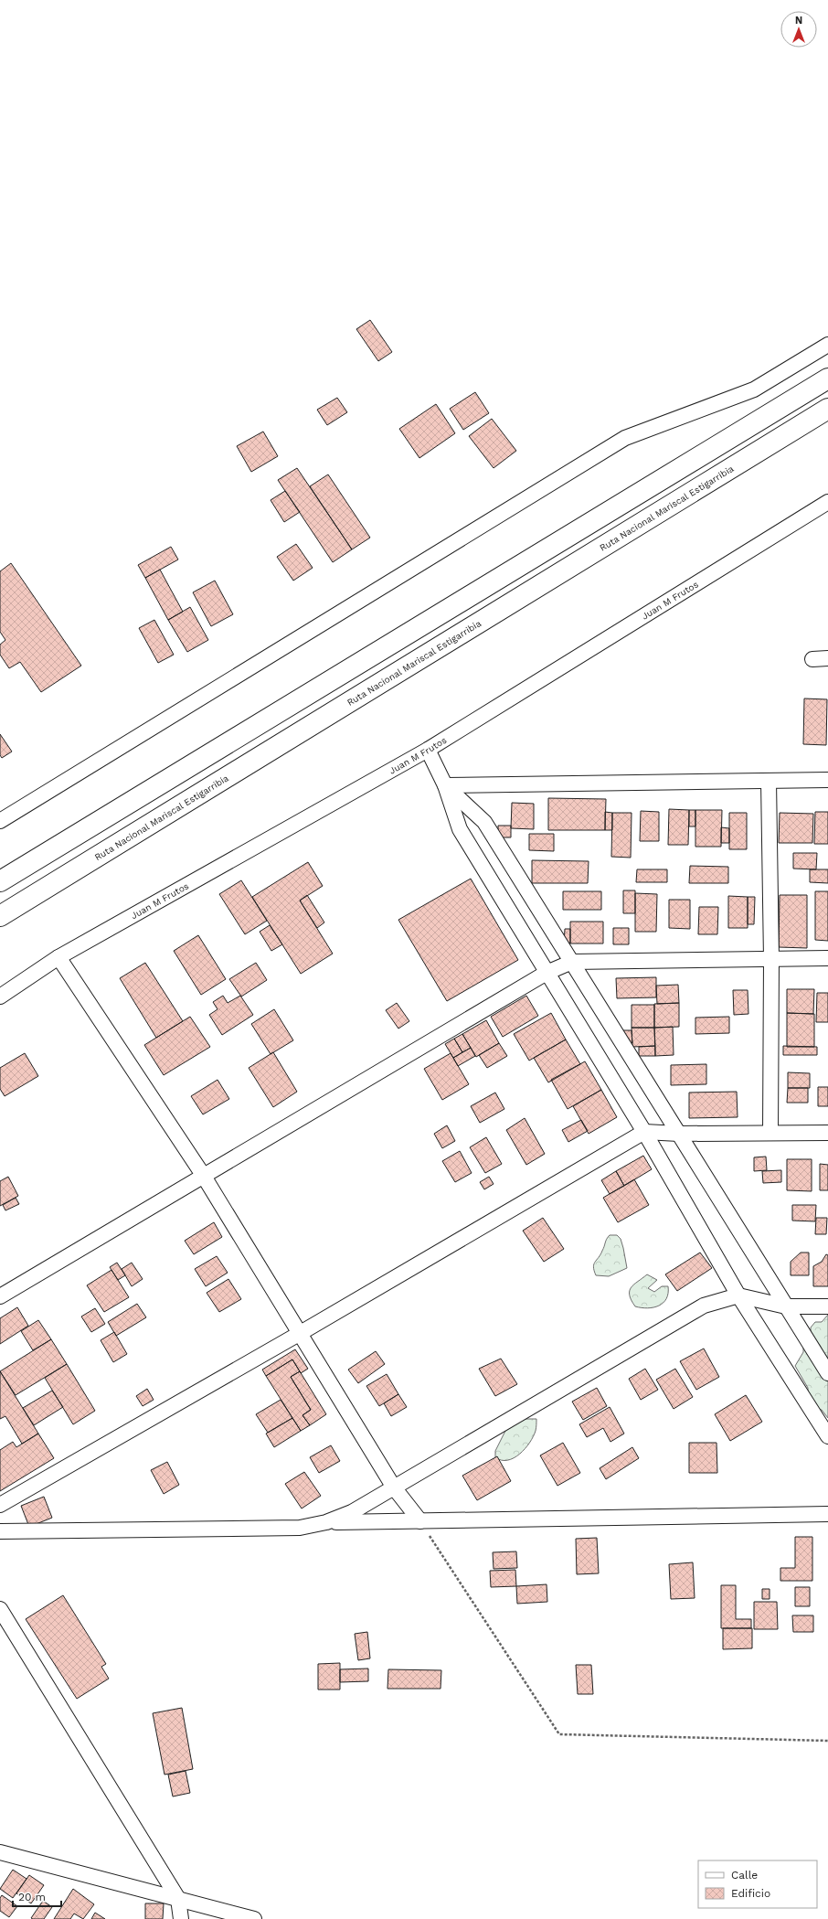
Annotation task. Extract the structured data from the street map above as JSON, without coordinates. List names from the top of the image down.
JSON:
{
  "streets": {
    "highway": ["Ruta Nacional Mariscal Estigarribia"],
    "street": ["Juan M Frutos"]
  },
  "legend": ["Calle", "Edificio"],
  "scale_bar": "20 m",
  "north": "top"
}
